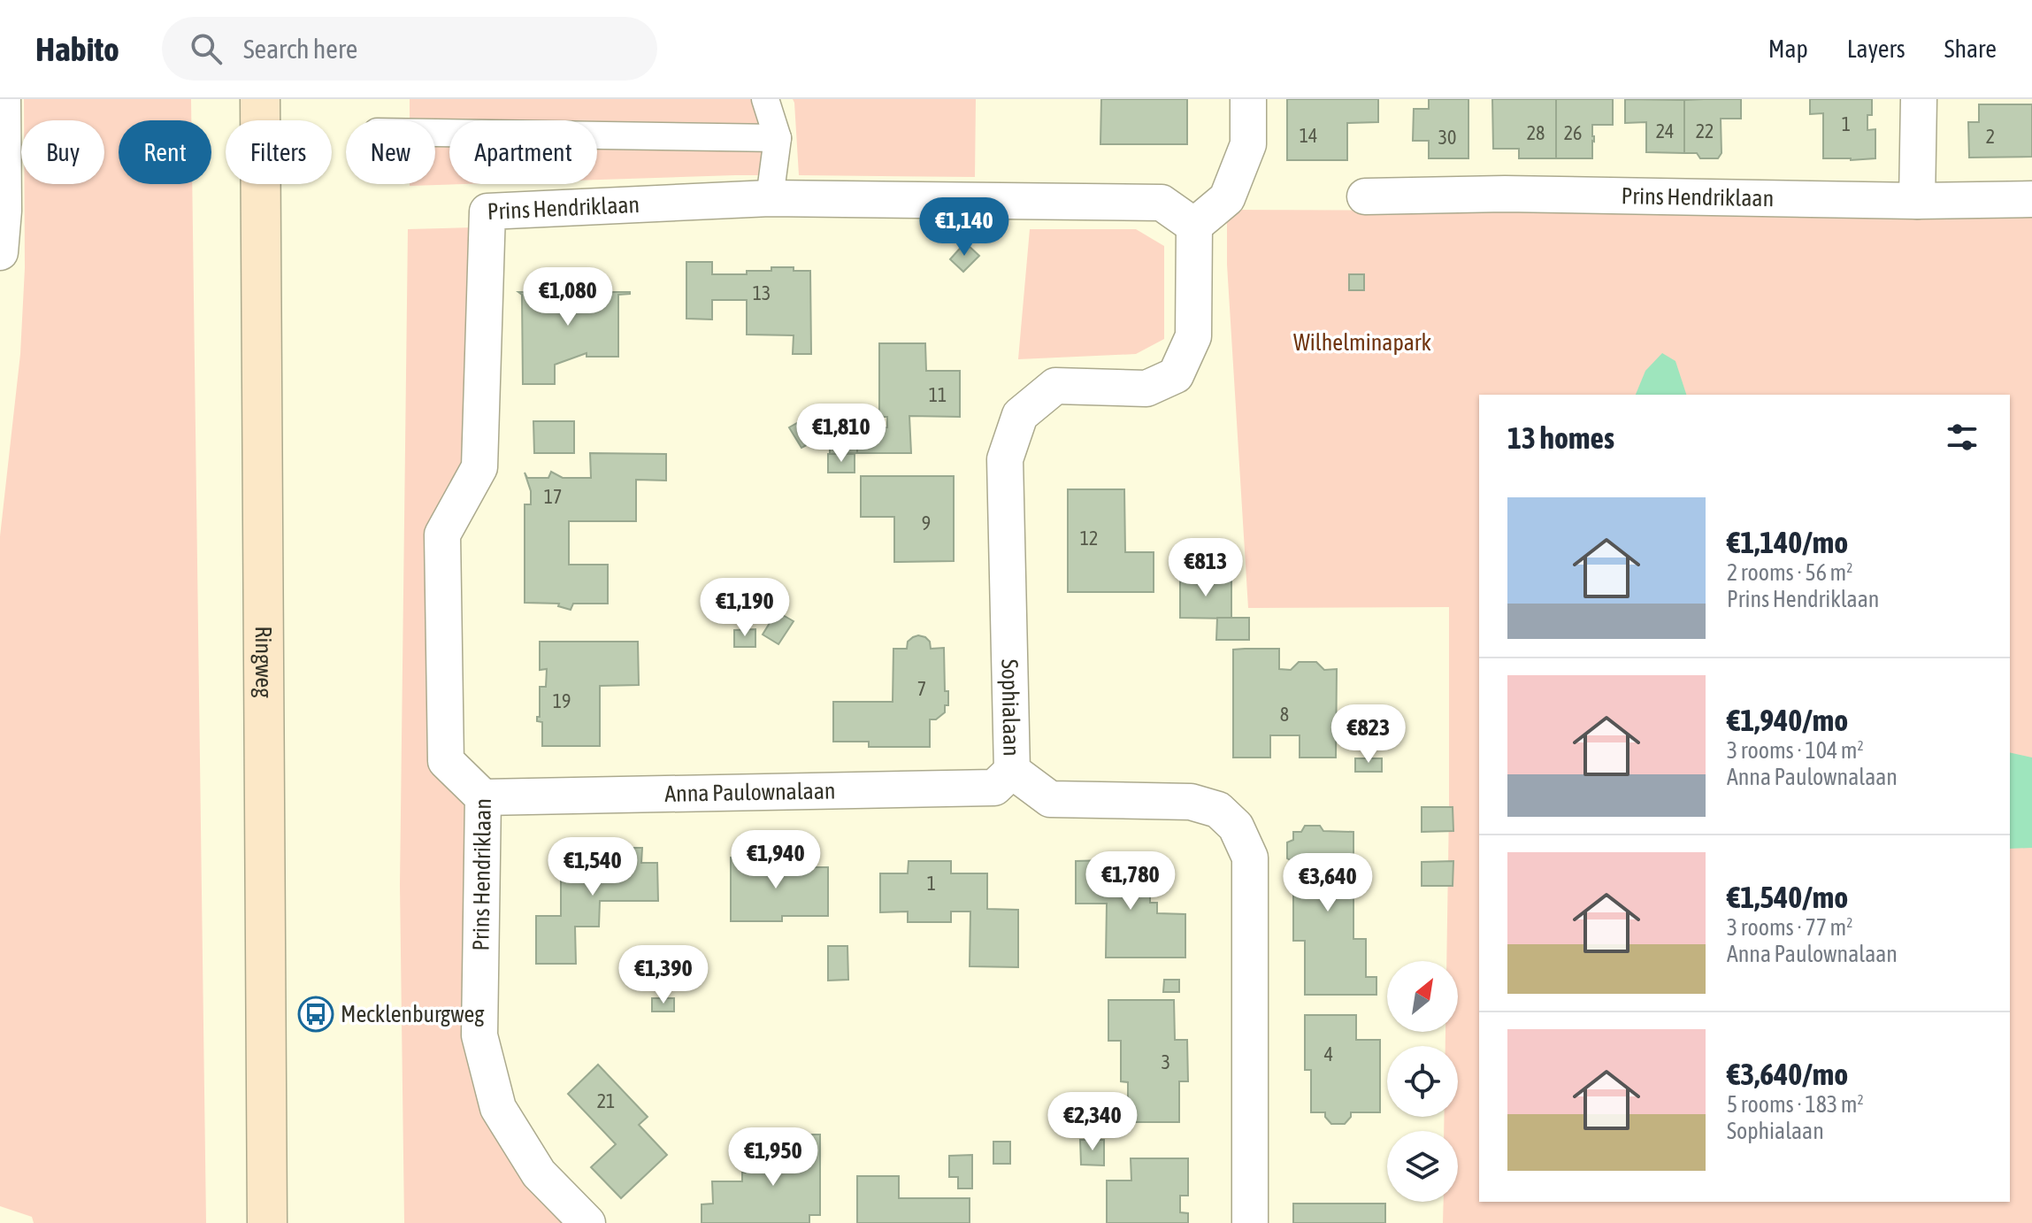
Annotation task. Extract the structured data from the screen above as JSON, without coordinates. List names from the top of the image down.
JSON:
{
  "streets": {
    "main road": ["Ringweg"],
    "street": ["Prins Hendriklaan", "Sophialaan", "Anna Paulownalaan"]
  },
  "crossings": [
    ["Prins Hendriklaan", "Sophialaan"],
    ["Prins Hendriklaan", "Anna Paulownalaan"],
    ["Sophialaan", "Anna Paulownalaan"]
  ],
  "parks": ["Wilhelminapark"],
  "places": {
    "bus stop": ["Mecklenburgweg"]
  },
  "house_numbers": [
    "1",
    "24",
    "22",
    "28",
    "26",
    "14",
    "2",
    "30",
    "13",
    "11",
    "17",
    "9",
    "12",
    "7",
    "19",
    "8",
    "1",
    "4",
    "3",
    "21"
  ],
  "north": "top right",
  "page": {
    "header": "Habito",
    "search": "Search here",
    "nav": ["Map", "Layers", "Share"],
    "chip": [
      "Buy",
      "Rent",
      "Filters",
      "New",
      "Apartment"
    ],
    "price": [
      "€1,140",
      "€1,080",
      "€1,810",
      "€813",
      "€1,190",
      "€823",
      "€1,940",
      "€1,540",
      "€1,780",
      "€3,640",
      "€1,390",
      "€2,340",
      "€1,950"
    ],
    "heading": "13 homes",
    "list": [
      {
        "name": "€1,140/mo",
        "note": "2 rooms · 56 m² · Prins Hendriklaan"
      },
      {
        "name": "€1,940/mo",
        "note": "3 rooms · 104 m² · Anna Paulownalaan"
      },
      {
        "name": "€1,540/mo",
        "note": "3 rooms · 77 m² · Anna Paulownalaan"
      },
      {
        "name": "€3,640/mo",
        "note": "5 rooms · 183 m² · Sophialaan"
      }
    ]
  }
}
